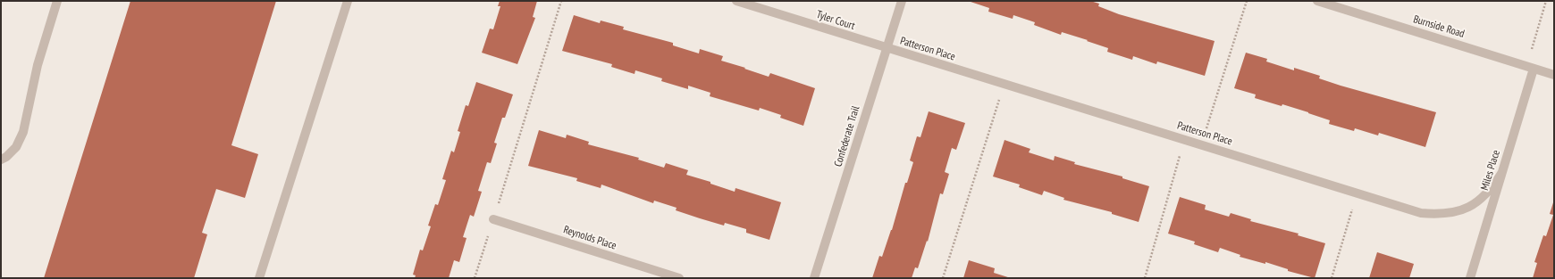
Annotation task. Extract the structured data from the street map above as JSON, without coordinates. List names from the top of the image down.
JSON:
{
  "streets": {
    "street": [
      "Tyler Court",
      "Burnside Road",
      "Patterson Place",
      "Confederate Trail",
      "Miles Place",
      "Reynolds Place"
    ]
  },
  "crossings": [
    ["Tyler Court", "Patterson Place"],
    ["Tyler Court", "Confederate Trail"],
    ["Burnside Road", "Miles Place"],
    ["Patterson Place", "Confederate Trail"],
    ["Patterson Place", "Miles Place"]
  ]
}
